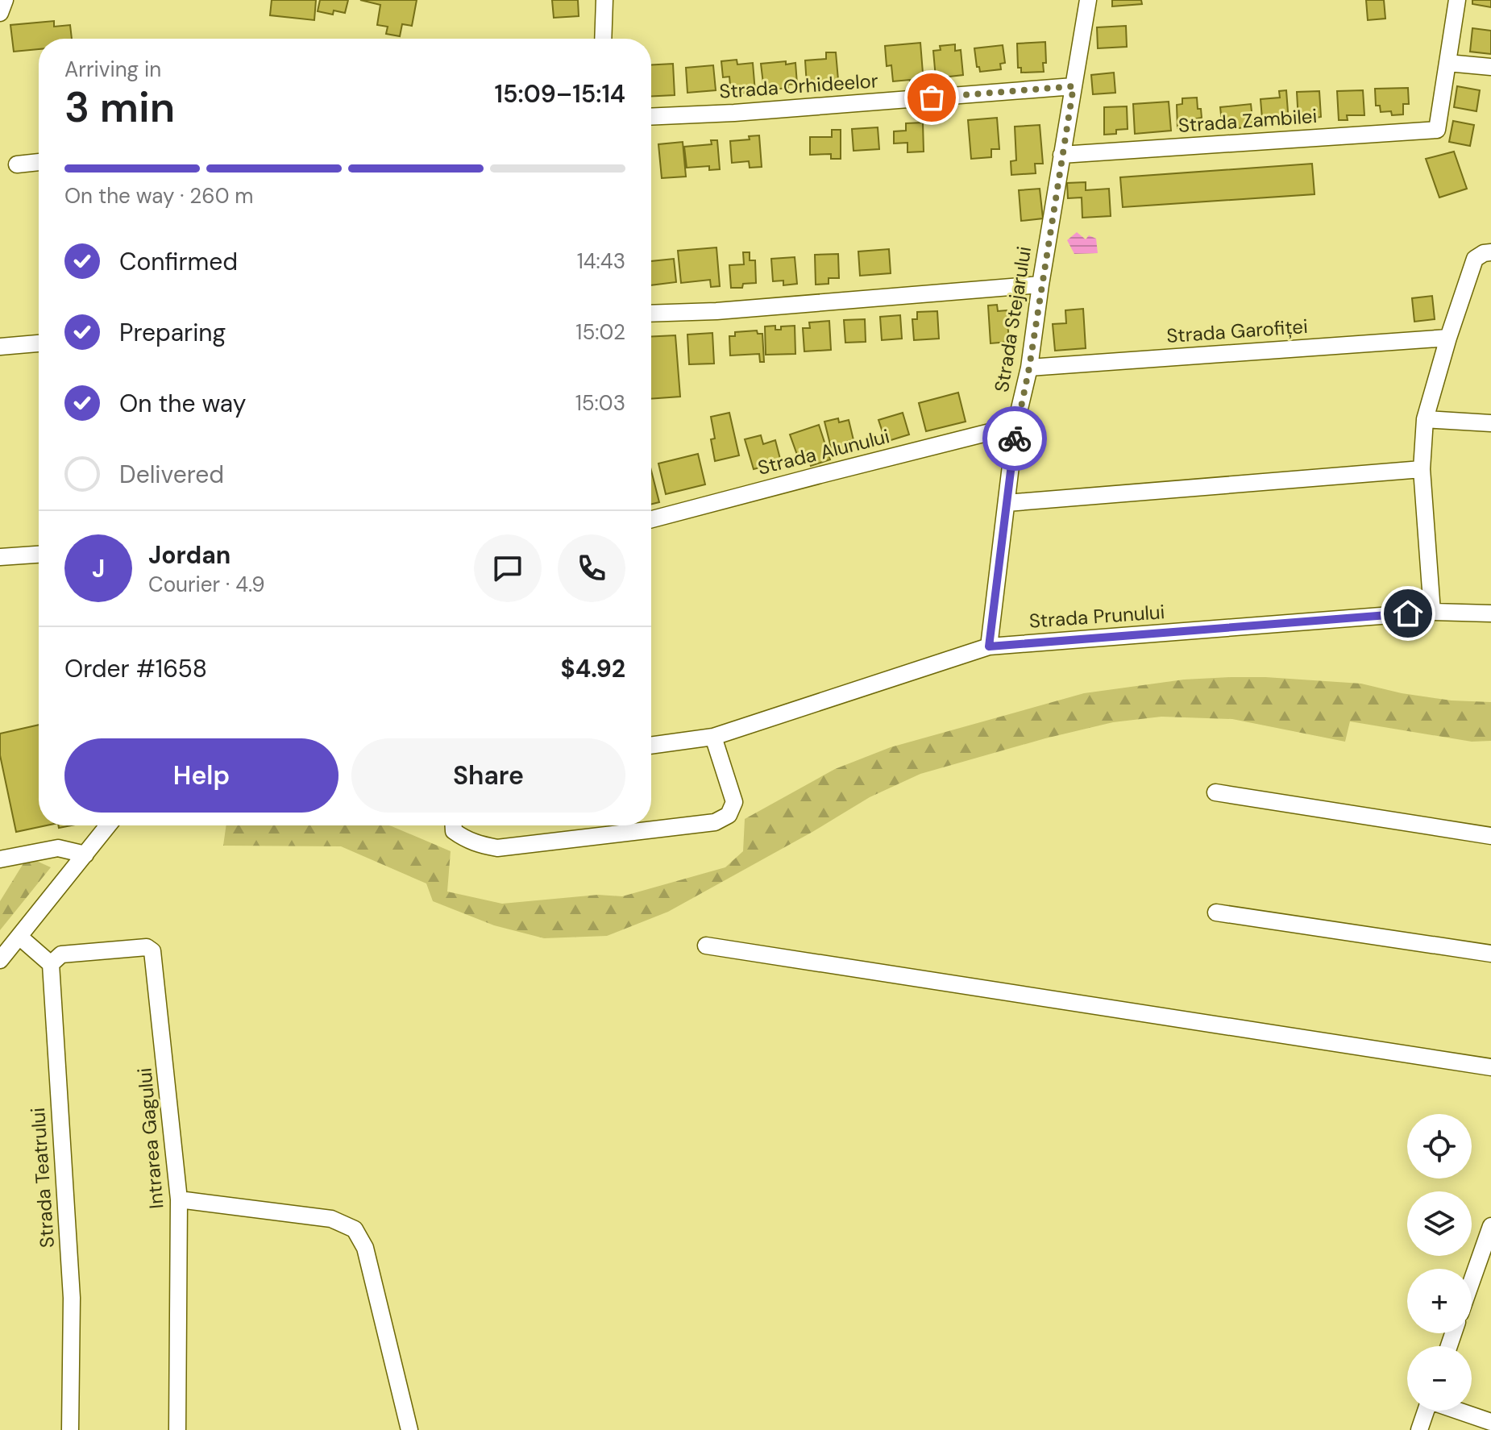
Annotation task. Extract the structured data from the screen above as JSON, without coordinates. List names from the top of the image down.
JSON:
{
  "streets": {
    "street": [
      "Strada Orhideelor",
      "Strada Zambilei",
      "Strada Stejarului",
      "Strada Garofiței",
      "Strada Alunului",
      "Strada Prunului",
      "Intrarea Gagului",
      "Strada Teatrului"
    ]
  },
  "crossings": [
    ["Strada Orhideelor", "Strada Stejarului"],
    ["Strada Zambilei", "Strada Stejarului"],
    ["Strada Stejarului", "Strada Garofiței"],
    ["Strada Stejarului", "Strada Alunului"],
    ["Strada Stejarului", "Strada Prunului"],
    ["Intrarea Gagului", "Strada Teatrului"]
  ],
  "page": {
    "heading": ["3 min", "Arriving in", "15:09–15:14"],
    "panel": [
      "Jordan",
      "Courier · 4.9",
      "Order #1658",
      "$4.92"
    ],
    "bar": "On the way · 260 m",
    "list": [
      ["Confirmed", "14:43"],
      ["Preparing", "15:02"],
      ["On the way", "15:03"],
      "Delivered"
    ],
    "round": "J",
    "buttons": ["Help", "Share"],
    "map_buttons": ["+", "−"]
  }
}
